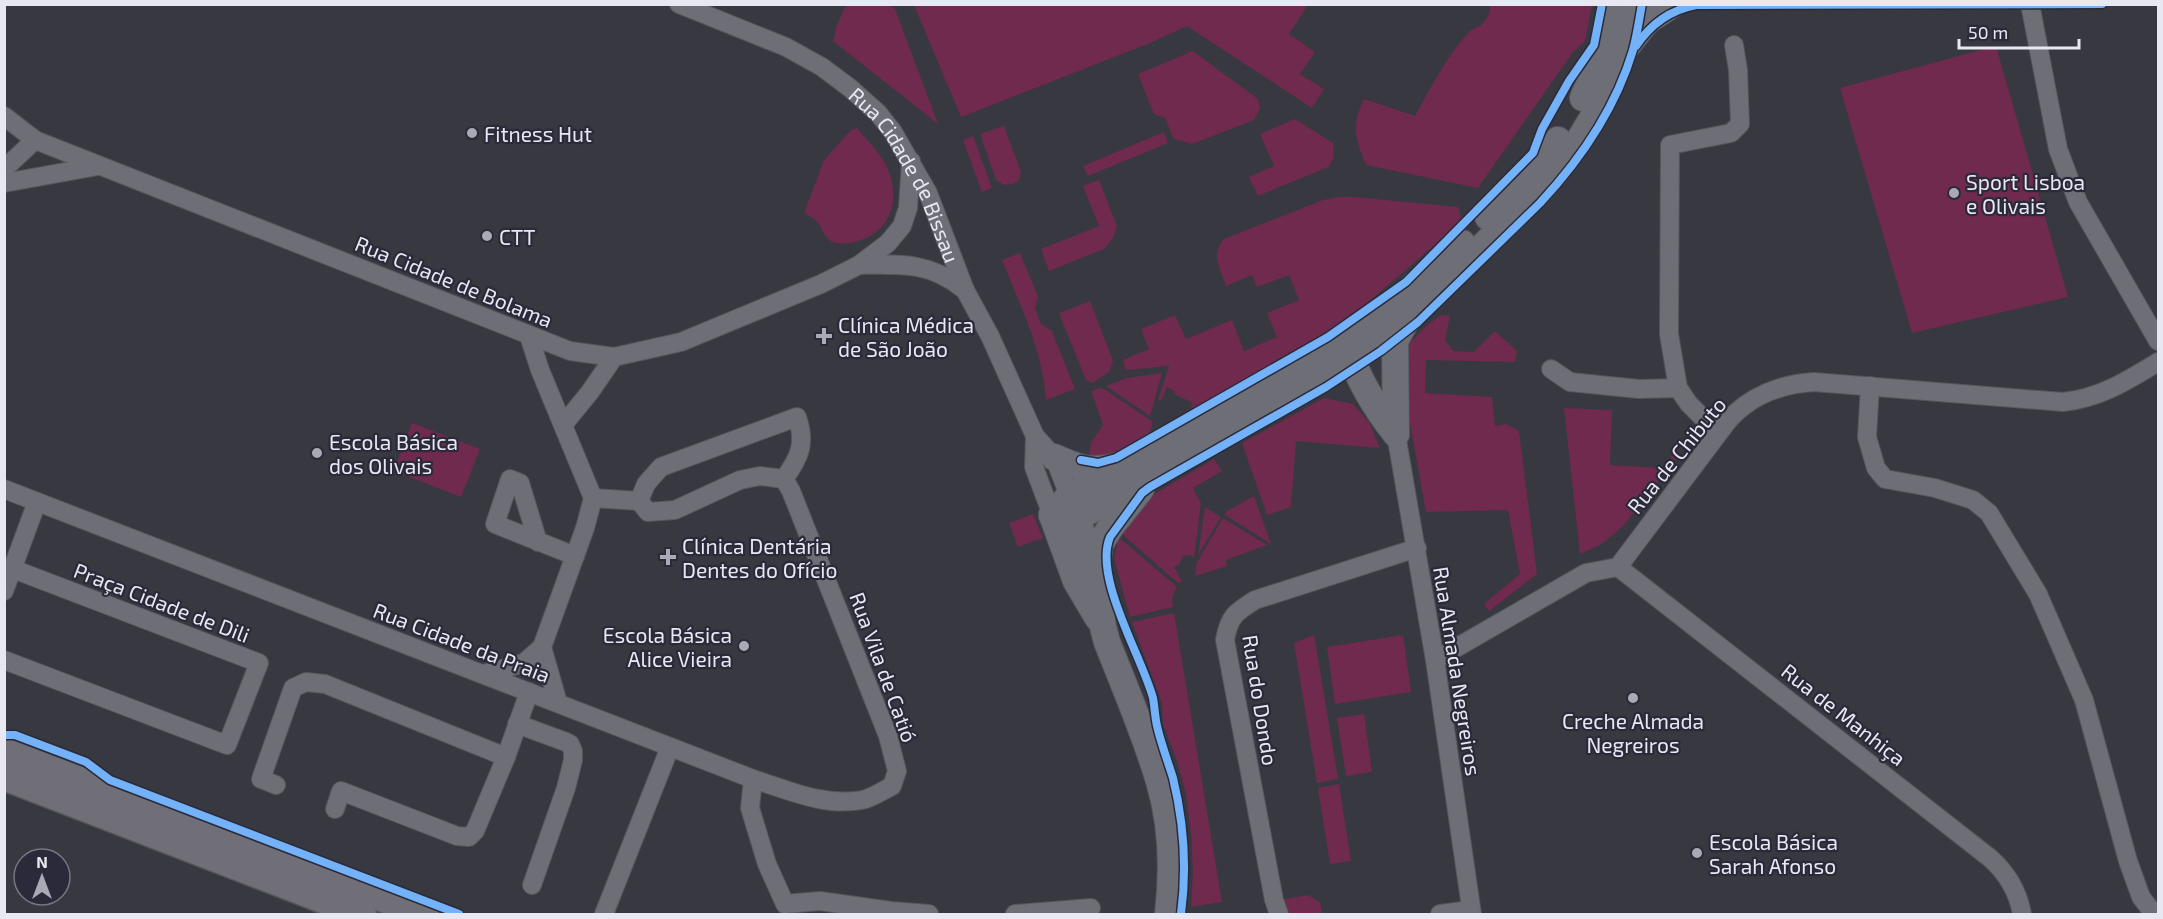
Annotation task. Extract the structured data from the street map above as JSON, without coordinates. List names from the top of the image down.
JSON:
{
  "streets": {
    "main road": ["Rua Cidade de Bissau"],
    "street": [
      "Rua Cidade de Bolama",
      "Rua de Chibuto",
      "Praça Cidade de Dili",
      "Rua Cidade da Praia",
      "Rua Vila de Catió",
      "Rua Almada Negreiros",
      "Rua do Dondo",
      "Rua de Manhiça"
    ]
  },
  "crossings": [
    ["Rua Cidade de Bissau", "Rua Cidade de Bolama"],
    ["Rua de Chibuto", "Rua de Manhiça"],
    ["Rua Cidade da Praia", "Rua Vila de Catió"],
    ["Rua Almada Negreiros", "Rua do Dondo"]
  ],
  "places": {
    "other": [
      "Fitness Hut",
      "Sport Lisboa e Olivais",
      "CTT",
      "Escola Básica dos Olivais",
      "Escola Básica Alice Vieira",
      "Creche Almada Negreiros",
      "Escola Básica Sarah Afonso"
    ],
    "health": ["Clínica Médica de São João", "Clínica Dentária Dentes do Ofício"]
  },
  "scale_bar": "50 m",
  "north": "top"
}
